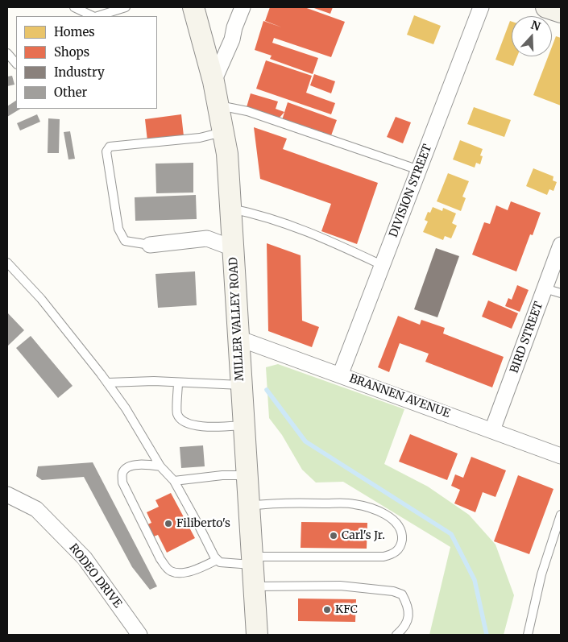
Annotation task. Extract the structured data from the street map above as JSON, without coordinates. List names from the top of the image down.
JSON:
{
  "streets": {
    "main road": ["MILLER VALLEY ROAD"],
    "street": [
      "DIVISION STREET",
      "BIRD STREET",
      "BRANNEN AVENUE",
      "RODEO DRIVE"
    ]
  },
  "crossings": [
    ["DIVISION STREET", "BRANNEN AVENUE"],
    ["MILLER VALLEY ROAD", "BRANNEN AVENUE"],
    ["BIRD STREET", "BRANNEN AVENUE"]
  ],
  "places": ["Filiberto's", "Carl's Jr.", "KFC"],
  "legend": [
    "Homes",
    "Shops",
    "Industry",
    "Other"
  ],
  "north": "top"
}
